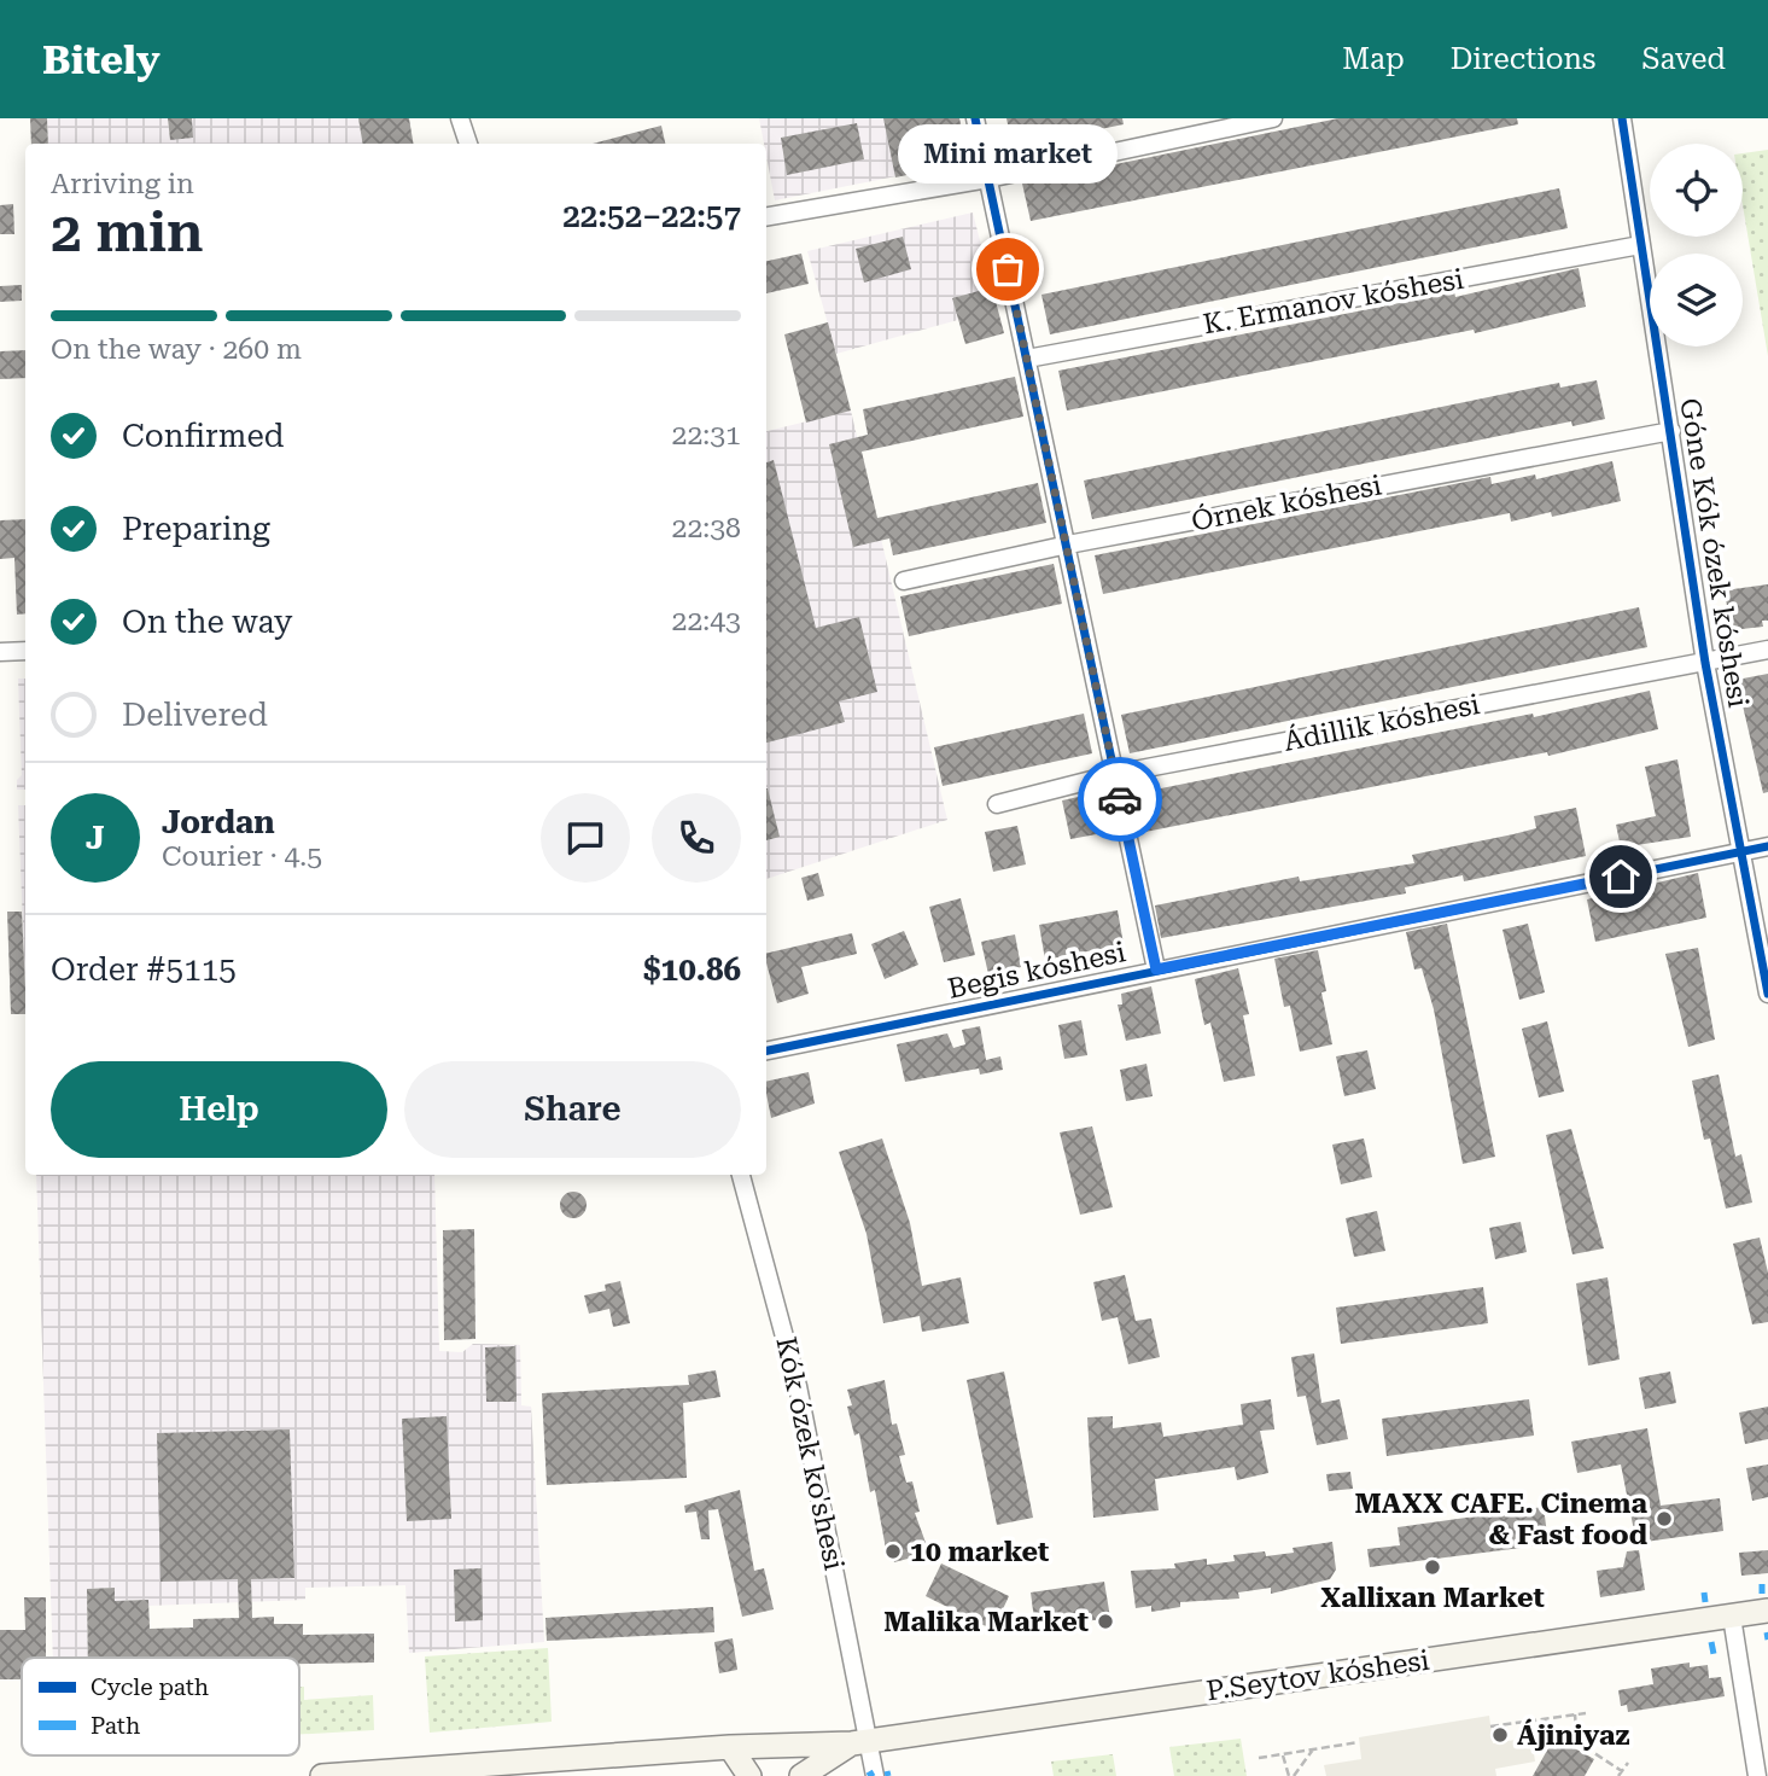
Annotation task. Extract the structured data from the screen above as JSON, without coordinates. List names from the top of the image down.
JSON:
{
  "streets": {
    "main road": ["P.Seytov kóshesi"],
    "street": [
      "K. Ermanov kóshesi",
      "Órnek kóshesi",
      "Góne Kók ózek kóshesi",
      "Ádillik kóshesi",
      "Begis kóshesi",
      "Kók ózek ko'shesi"
    ]
  },
  "crossings": [
    ["K. Ermanov kóshesi", "Góne Kók ózek kóshesi"],
    ["Órnek kóshesi", "Góne Kók ózek kóshesi"],
    ["Góne Kók ózek kóshesi", "Ádillik kóshesi"],
    ["Góne Kók ózek kóshesi", "Begis kóshesi"],
    ["Kók ózek ko'shesi", "P.Seytov kóshesi"]
  ],
  "places": [
    "Mini market",
    "MAXX CAFE. Cinema & Fast food",
    "10 market",
    "Xallixan Market",
    "Malika Market",
    "Ájiniyaz"
  ],
  "legend": ["Cycle path", "Path"],
  "page": {
    "header": "Bitely",
    "nav": ["Map", "Directions", "Saved"],
    "bubble": "Mini market",
    "heading": ["2 min", "Arriving in", "22:52–22:57"],
    "panel": [
      "Jordan",
      "Courier · 4.5",
      "Order #5115",
      "$10.86"
    ],
    "bar": "On the way · 260 m",
    "list": [
      ["Confirmed", "22:31"],
      ["Preparing", "22:38"],
      ["On the way", "22:43"],
      "Delivered"
    ],
    "round": "J",
    "buttons": ["Help", "Share"]
  }
}
